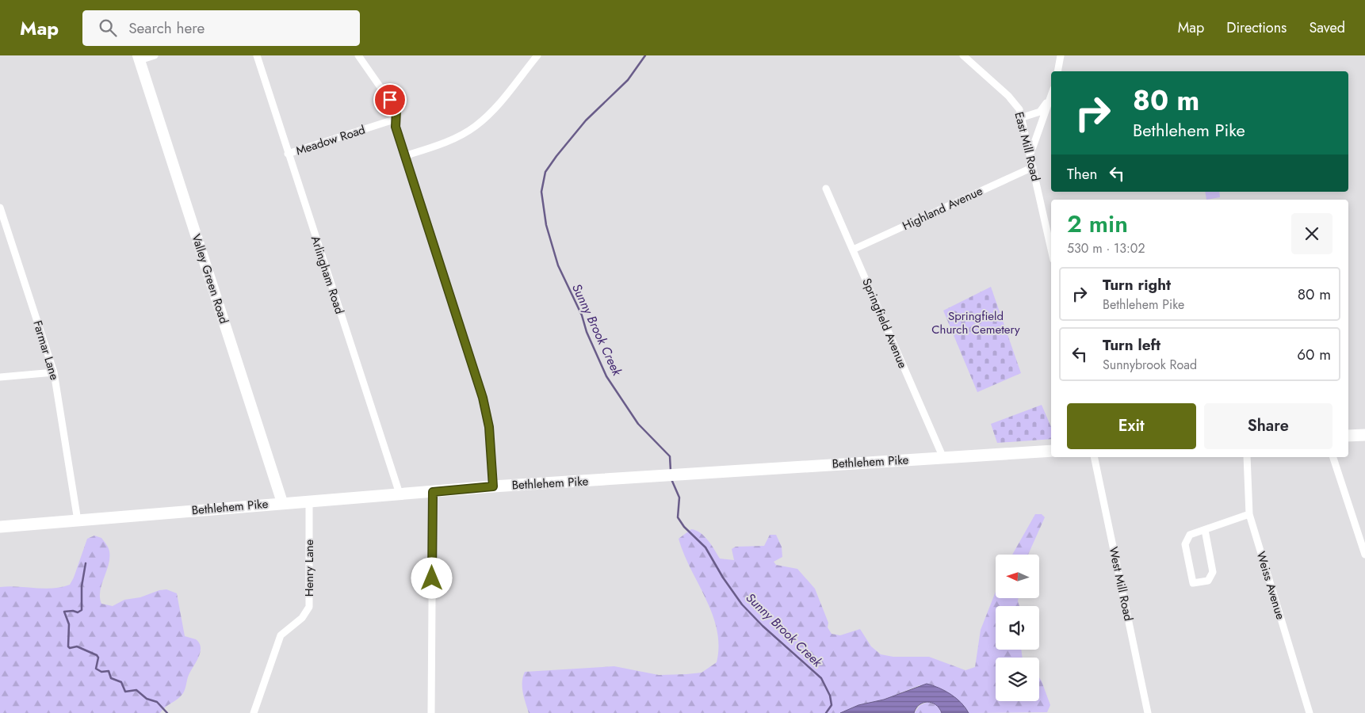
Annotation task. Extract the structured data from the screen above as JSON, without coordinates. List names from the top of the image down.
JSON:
{
  "streets": {
    "main road": ["Bethlehem Pike"],
    "street": [
      "Meadow Road",
      "East Mill Road",
      "Highland Avenue",
      "Arlingham Road",
      "Valley Green Road",
      "Springfield Avenue",
      "Farmar Lane",
      "Henry Lane",
      "West Mill Road",
      "Weiss Avenue"
    ]
  },
  "crossings": [
    ["Meadow Road", "Arlingham Road"],
    ["East Mill Road", "Highland Avenue"],
    ["Highland Avenue", "Springfield Avenue"],
    ["Arlingham Road", "Bethlehem Pike"],
    ["Valley Green Road", "Bethlehem Pike"],
    ["Springfield Avenue", "Bethlehem Pike"],
    ["Farmar Lane", "Bethlehem Pike"],
    ["Bethlehem Pike", "Henry Lane"]
  ],
  "water": ["Sunny Brook Creek"],
  "parks": ["Springfield Church Cemetery"],
  "north": "left",
  "page": {
    "header": "Map",
    "search": "Search here",
    "nav": ["Map", "Directions", "Saved"],
    "turn": ["80 m", "Bethlehem Pike"],
    "then": "Then",
    "heading": ["2 min", "530 m · 13:02"],
    "list": [
      {
        "name": "Turn right",
        "note": "Bethlehem Pike",
        "value": "80 m"
      },
      {
        "name": "Turn left",
        "note": "Sunnybrook Road",
        "value": "60 m"
      }
    ],
    "buttons": ["Exit", "Share"]
  }
}
